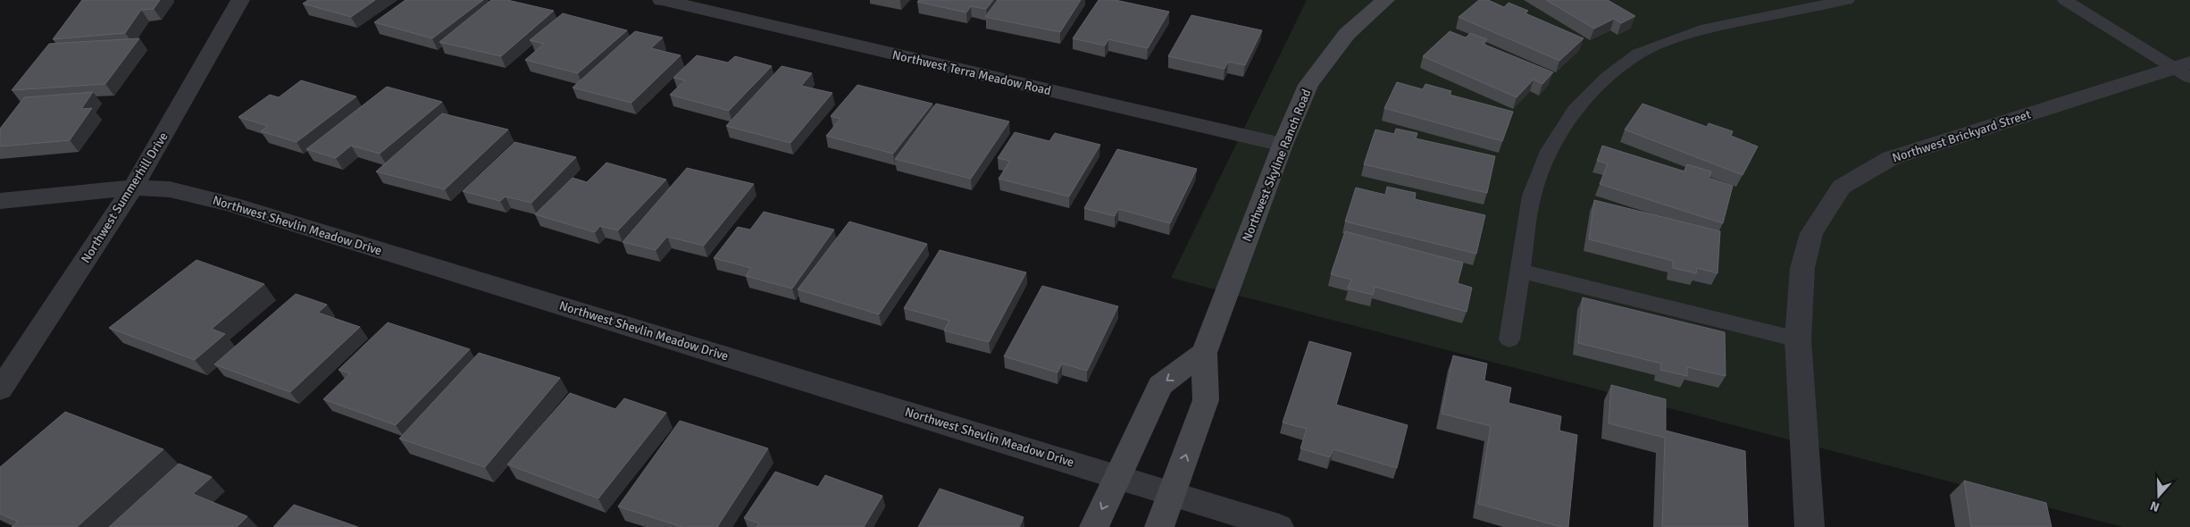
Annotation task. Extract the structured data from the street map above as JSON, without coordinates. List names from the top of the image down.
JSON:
{
  "streets": {
    "street": [
      "Northwest Terra Meadow Road",
      "Northwest Brickyard Street",
      "Northwest Skyline Ranch Road",
      "Northwest Summerhill Drive",
      "Northwest Shevlin Meadow Drive"
    ]
  },
  "crossings": [
    ["Northwest Terra Meadow Road", "Northwest Skyline Ranch Road"],
    ["Northwest Skyline Ranch Road", "Northwest Shevlin Meadow Drive"],
    ["Northwest Summerhill Drive", "Northwest Shevlin Meadow Drive"]
  ],
  "north": "bottom"
}
